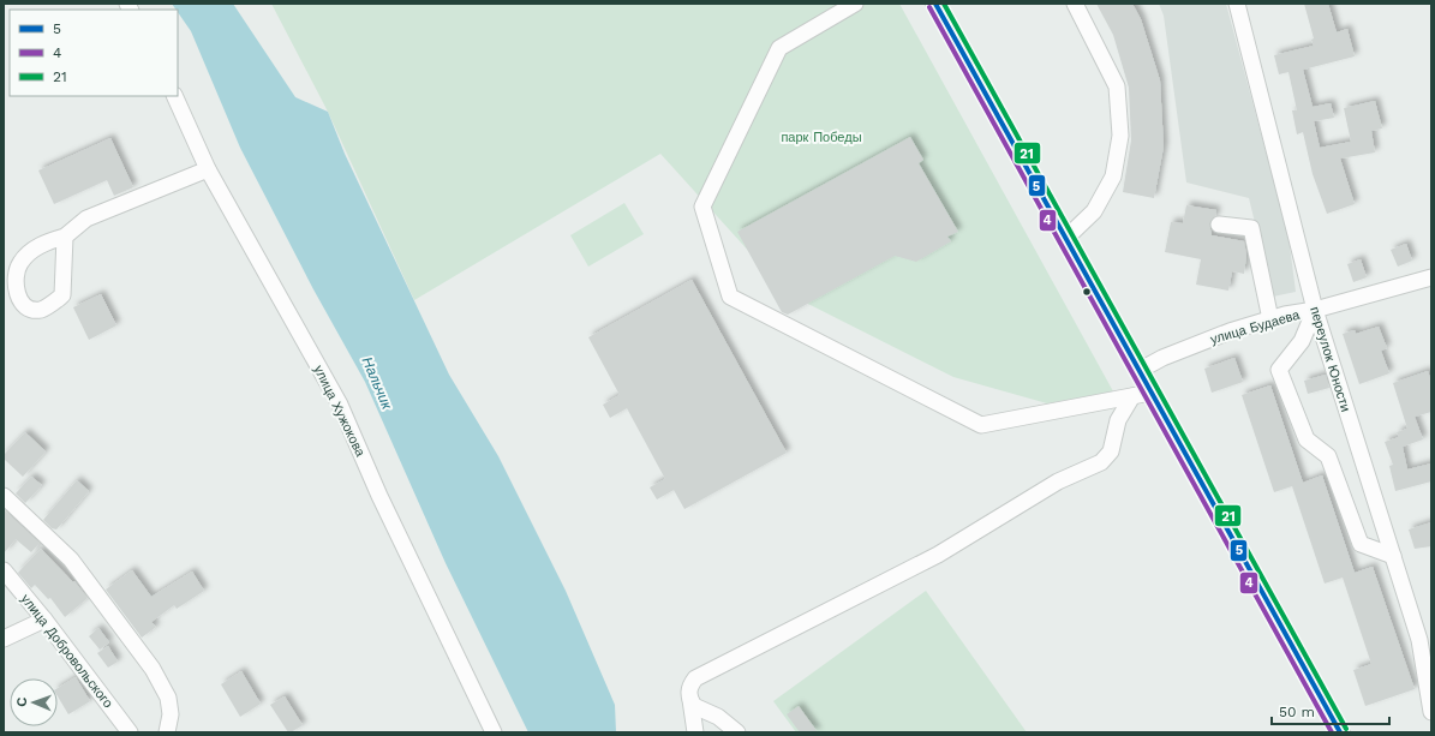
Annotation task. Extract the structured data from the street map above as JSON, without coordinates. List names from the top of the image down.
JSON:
{
  "streets": {
    "street": [
      "улица Будаева",
      "переулок Юности",
      "улица Хужокова",
      "улица Добровольского"
    ]
  },
  "crossings": [
    ["улица Будаева", "переулок Юности"]
  ],
  "water": ["Нальчик"],
  "parks": ["парк Победы"],
  "lines": ["transit line 5", "transit line 21", "transit line 4"],
  "legend": ["5", "4", "21"],
  "scale_bar": "50 m",
  "north": "left"
}
